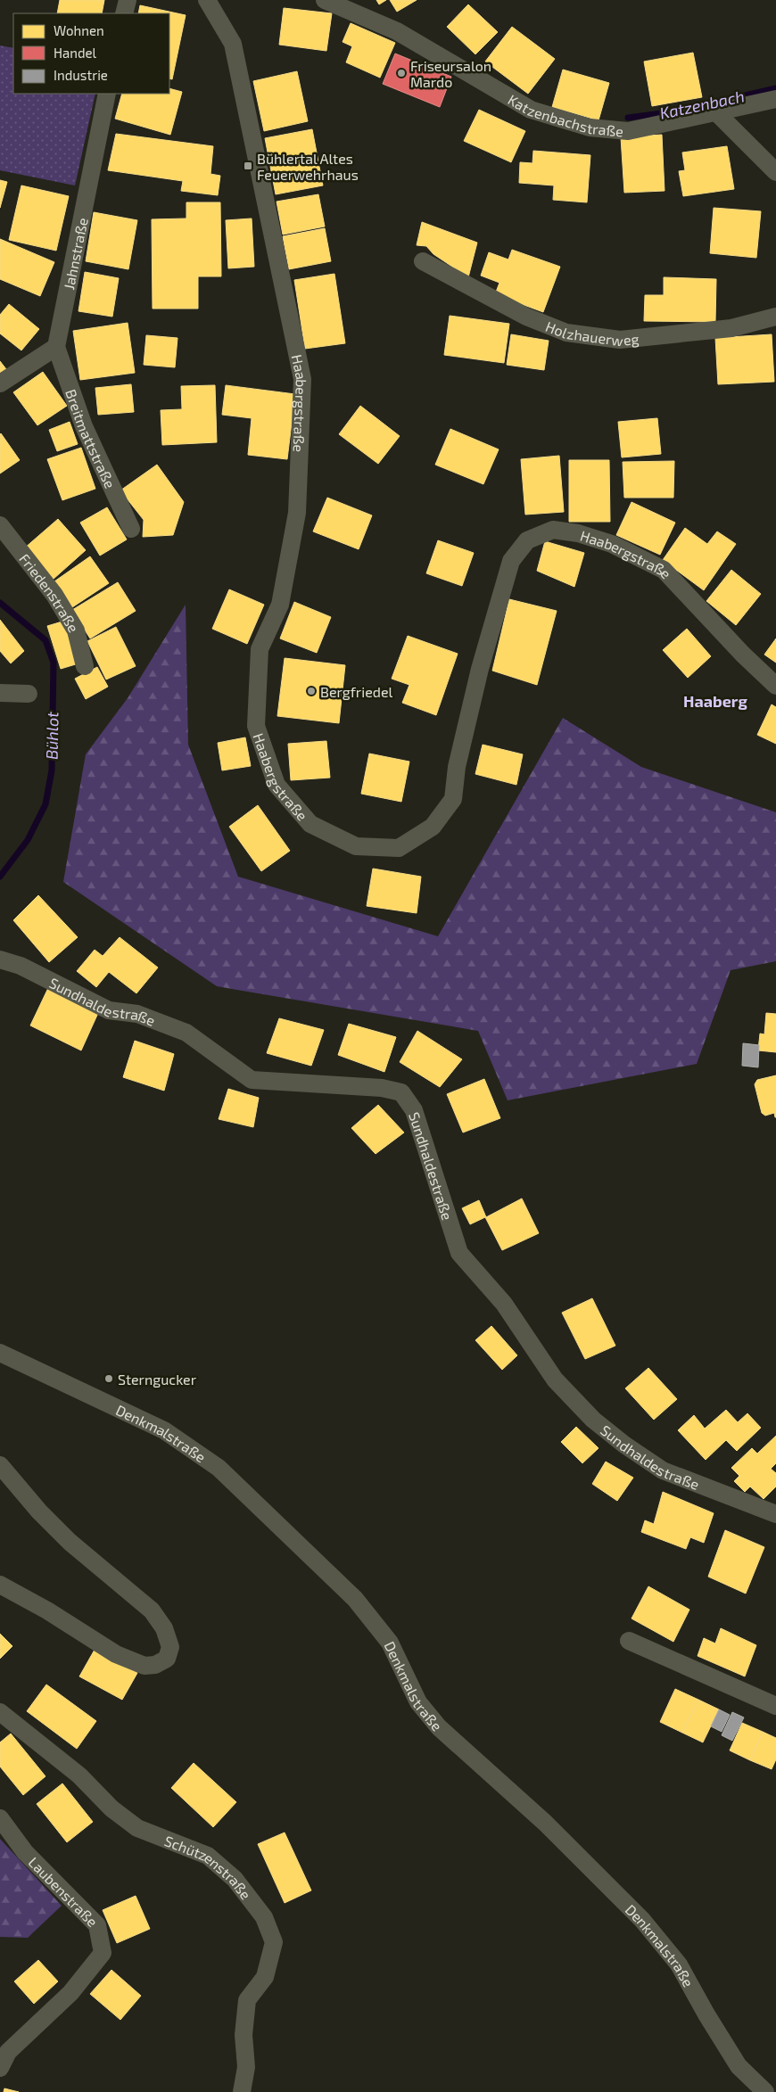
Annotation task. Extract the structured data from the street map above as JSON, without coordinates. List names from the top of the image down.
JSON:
{
  "streets": {
    "street": [
      "Katzenbachstraße",
      "Jahnstraße",
      "Holzhauerweg",
      "Haabergstraße",
      "Breitmattstraße",
      "Friedenstraße",
      "Sundhaldestraße",
      "Denkmalstraße",
      "Schützenstraße",
      "Laubenstraße"
    ]
  },
  "crossings": [
    ["Jahnstraße", "Breitmattstraße"]
  ],
  "districts": ["Haaberg"],
  "water": ["Katzenbach", "Bühlot"],
  "places": {
    "other": ["Friseursalon Mardo", "Bergfriedel", "Sterngucker"],
    "transit": ["Bühlertal Altes Feuerwehrhaus"]
  },
  "legend": ["Wohnen", "Handel", "Industrie"]
}
